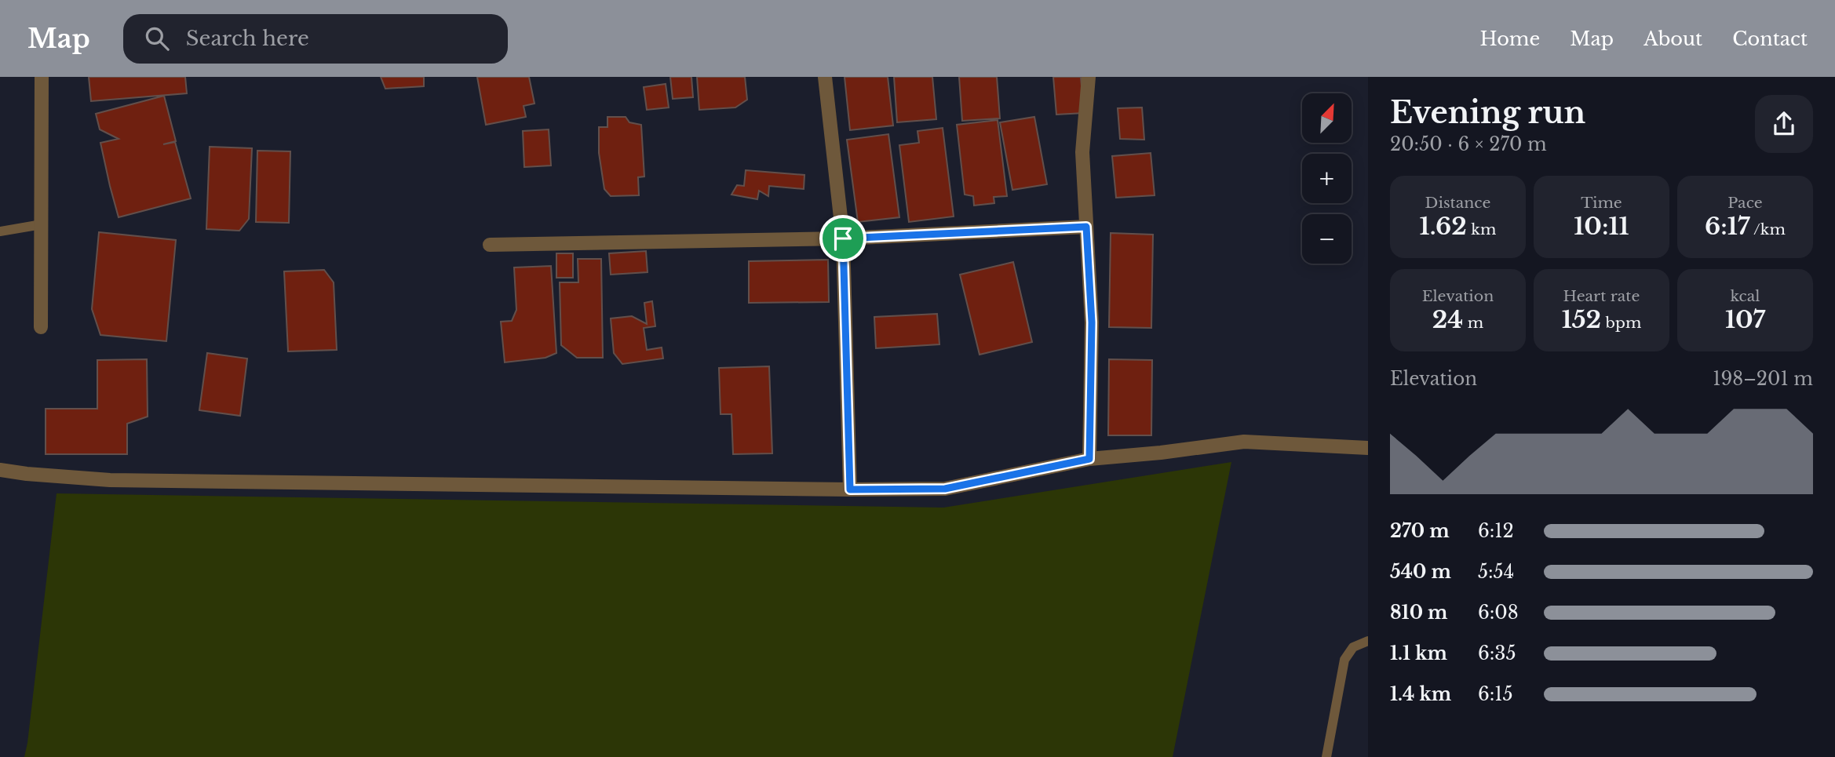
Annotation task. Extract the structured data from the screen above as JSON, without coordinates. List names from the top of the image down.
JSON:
{
  "north": "top right",
  "page": {
    "header": "Map",
    "search": "Search here",
    "nav": [
      "Home",
      "Map",
      "About",
      "Contact"
    ],
    "heading": ["Evening run", "20:50 · 6 × 270 m"],
    "map_buttons": ["+", "−"],
    "stats": [
      ["Distance", "1.62 km"],
      ["Time", "10:11"],
      ["Pace", "6:17 /km"],
      ["Elevation", "24 m"],
      ["Heart rate", "152 bpm"],
      ["kcal", "107"]
    ],
    "chart": ["Elevation", "198–201 m"],
    "list": [
      {
        "name": "270 m",
        "note": "6:12"
      },
      {
        "name": "540 m",
        "note": "5:54"
      },
      {
        "name": "810 m",
        "note": "6:08"
      },
      {
        "name": "1.1 km",
        "note": "6:35"
      },
      {
        "name": "1.4 km",
        "note": "6:15"
      }
    ]
  }
}
